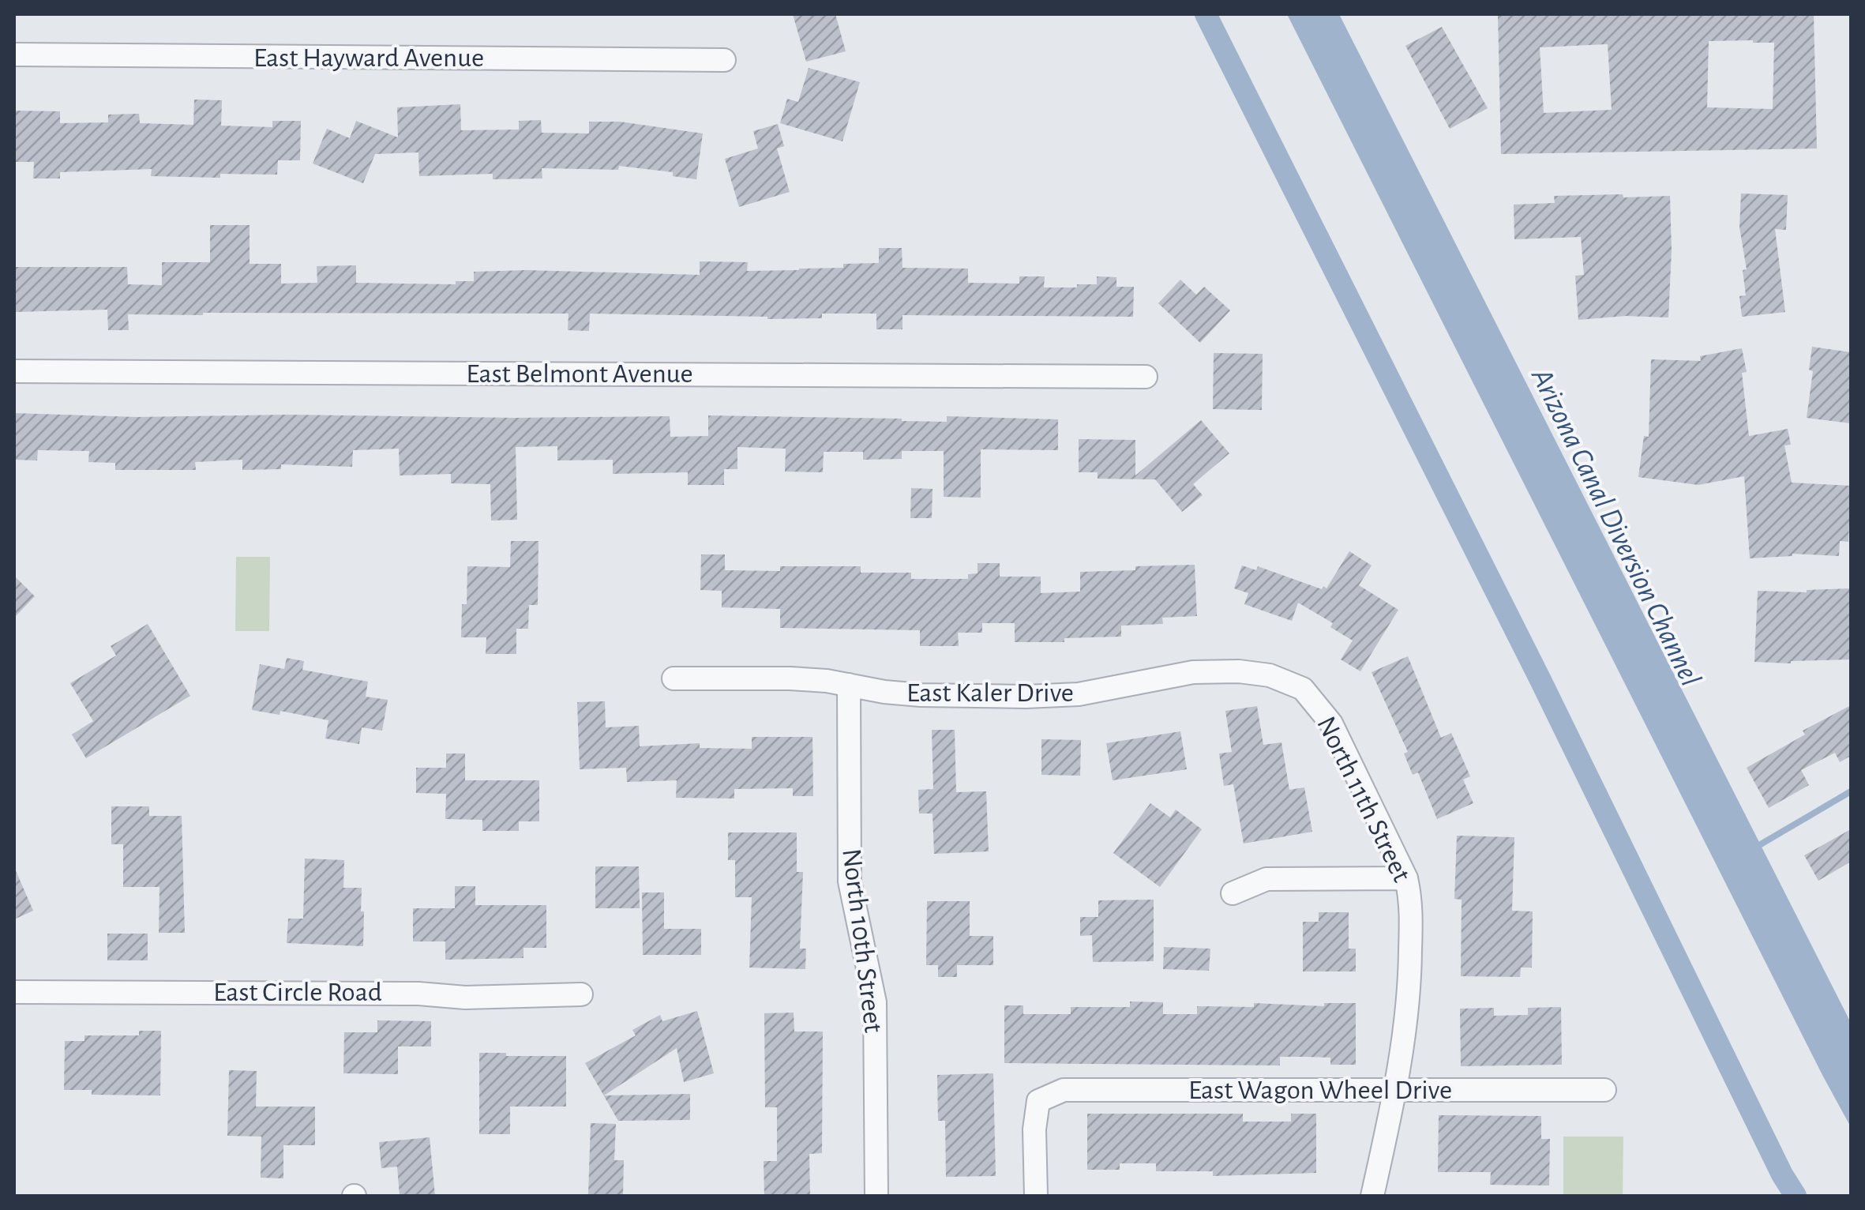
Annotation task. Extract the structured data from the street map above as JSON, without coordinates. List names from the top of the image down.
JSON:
{
  "streets": {
    "street": [
      "East Hayward Avenue",
      "East Belmont Avenue",
      "East Kaler Drive",
      "North 11th Street",
      "North 10th Street",
      "East Circle Road",
      "East Wagon Wheel Drive"
    ]
  },
  "crossings": [
    ["East Kaler Drive", "North 11th Street"],
    ["East Kaler Drive", "North 10th Street"],
    ["North 11th Street", "East Wagon Wheel Drive"]
  ],
  "water": ["Arizona Canal Diversion Channel"]
}
